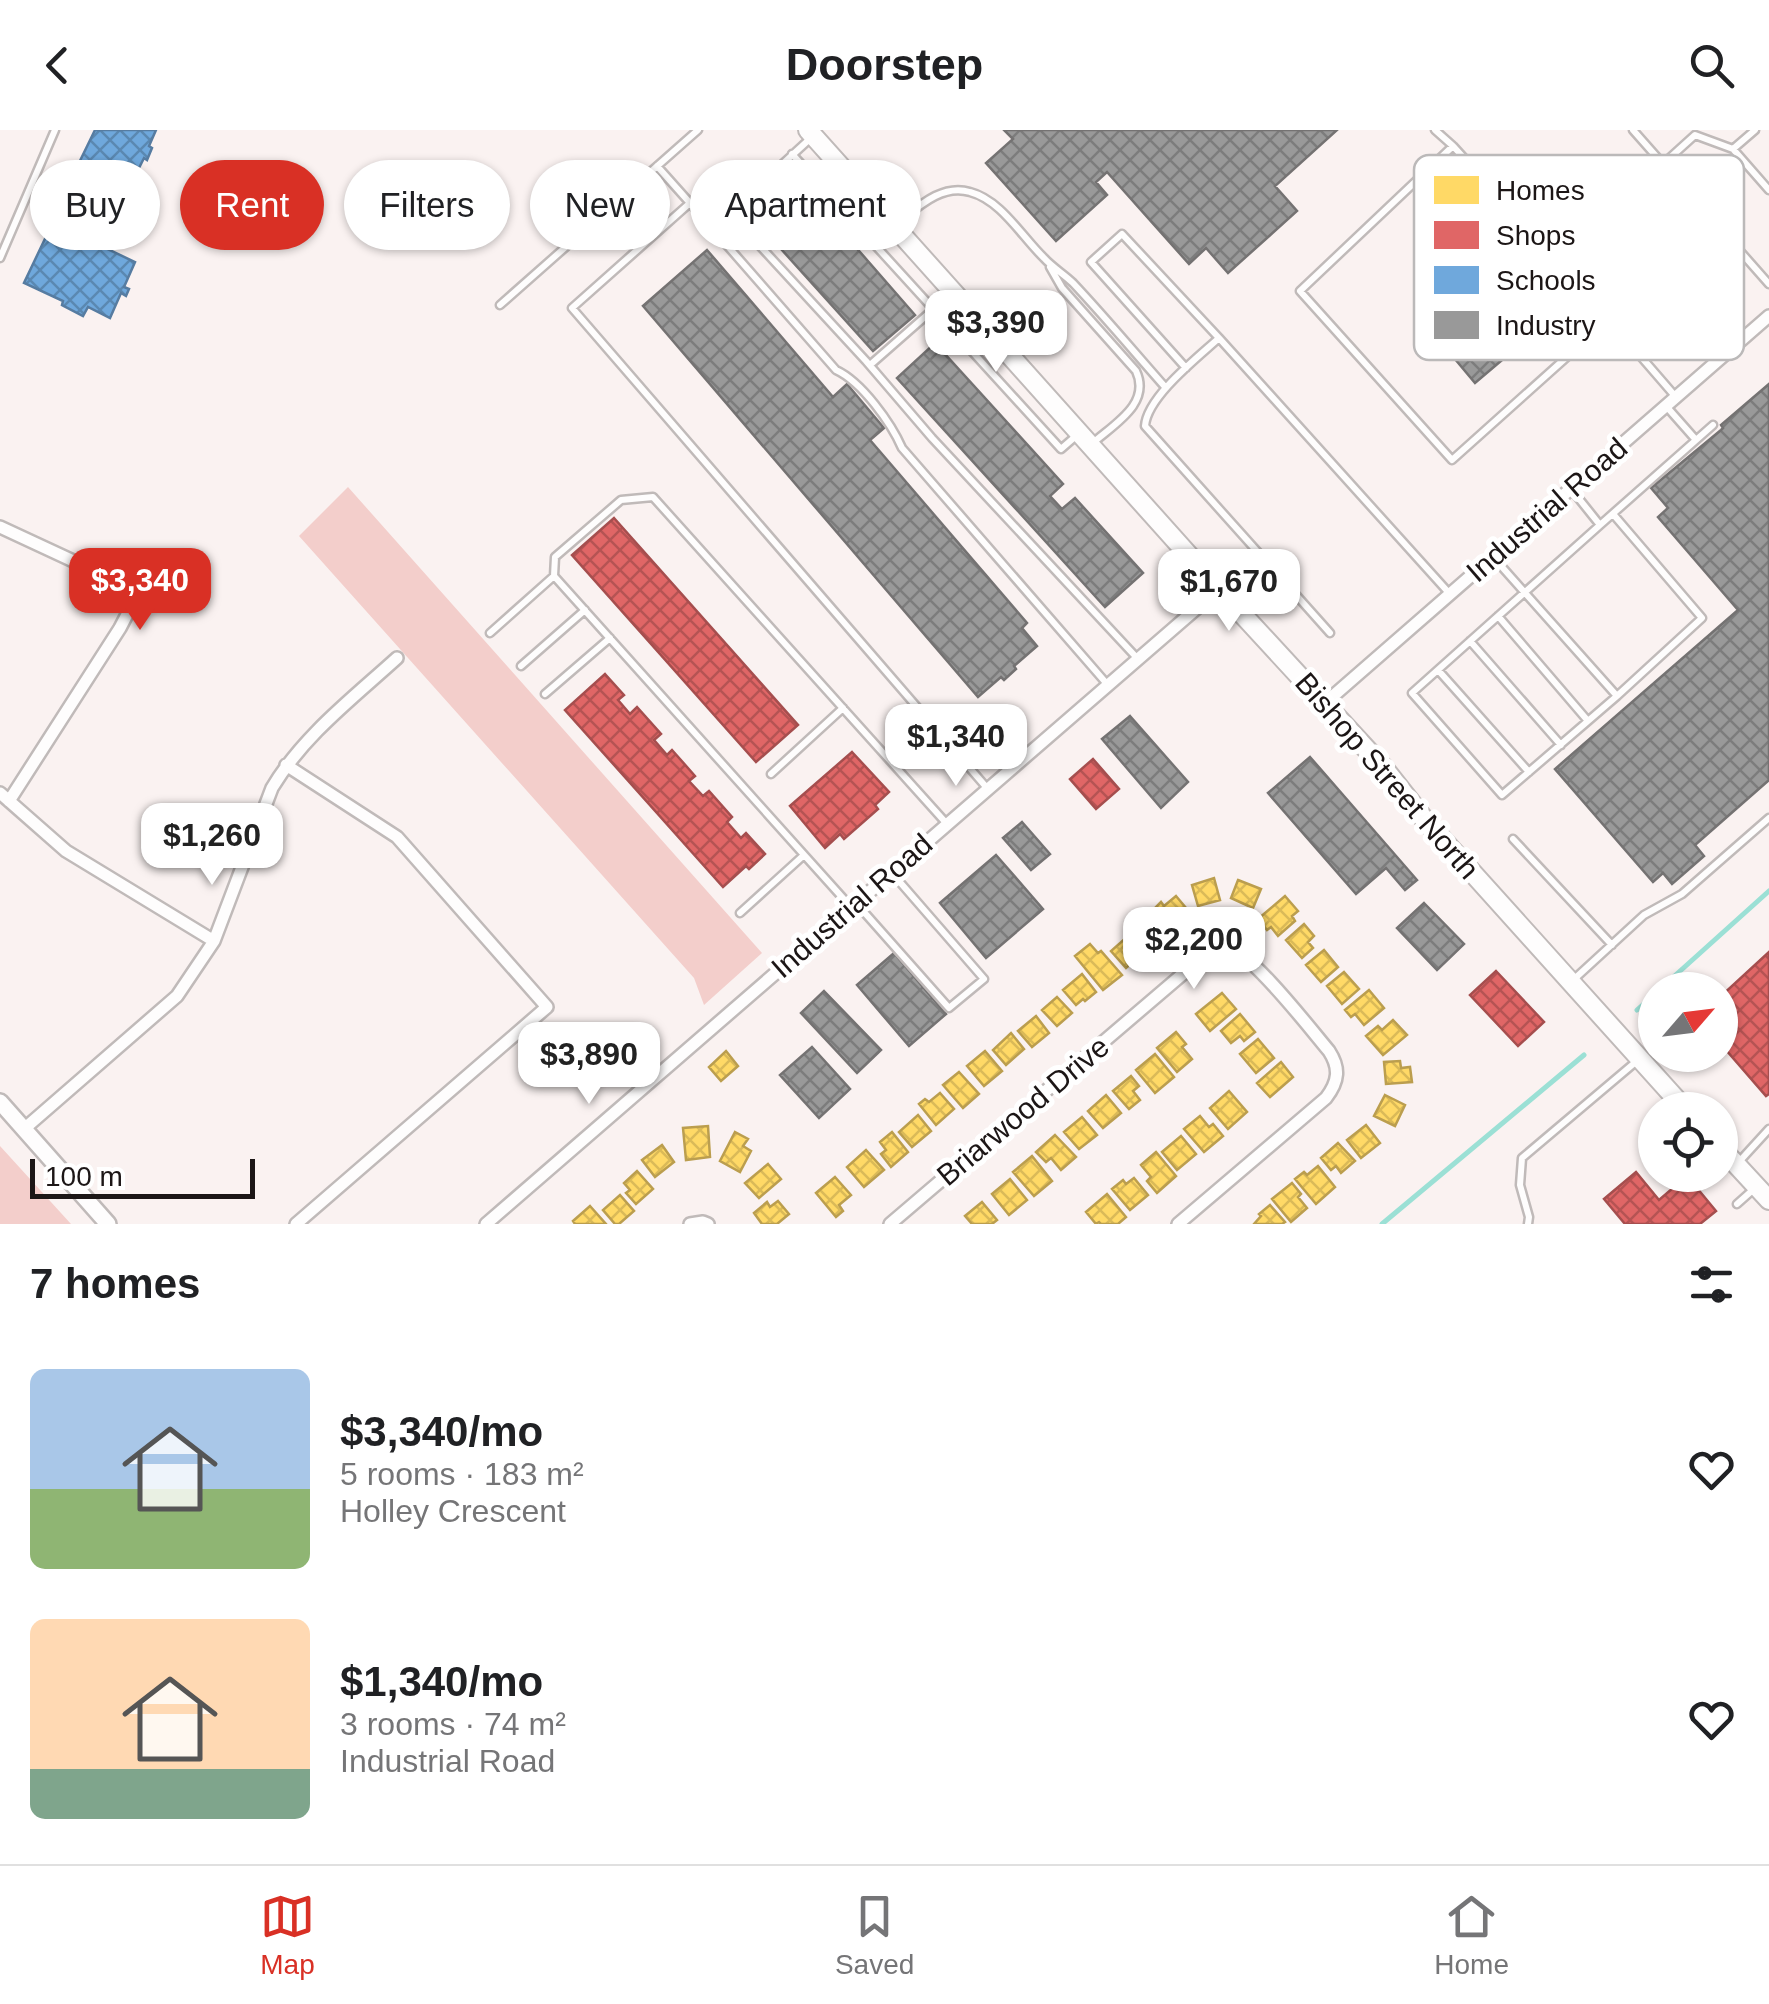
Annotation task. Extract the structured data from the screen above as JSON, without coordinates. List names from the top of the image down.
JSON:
{
  "streets": {
    "main road": ["Bishop Street North"],
    "street": ["Industrial Road", "Briarwood Drive"]
  },
  "crossings": [
    ["Industrial Road", "Bishop Street North"]
  ],
  "legend": [
    "Homes",
    "Shops",
    "Schools",
    "Industry"
  ],
  "scale_bar": "100 m",
  "north": "top right",
  "page": {
    "header": "Doorstep",
    "chip": [
      "Buy",
      "Rent",
      "Filters",
      "New",
      "Apartment"
    ],
    "price": [
      "$3,390",
      "$3,340",
      "$1,670",
      "$1,340",
      "$1,260",
      "$2,200",
      "$3,890"
    ],
    "scale": "100 m",
    "heading": "7 homes",
    "list": [
      {
        "name": "$3,340/mo",
        "note": "5 rooms · 183 m² · Holley Crescent"
      },
      {
        "name": "$1,340/mo",
        "note": "3 rooms · 74 m² · Industrial Road"
      }
    ],
    "tabs": ["Map", "Saved", "Home"]
  }
}
